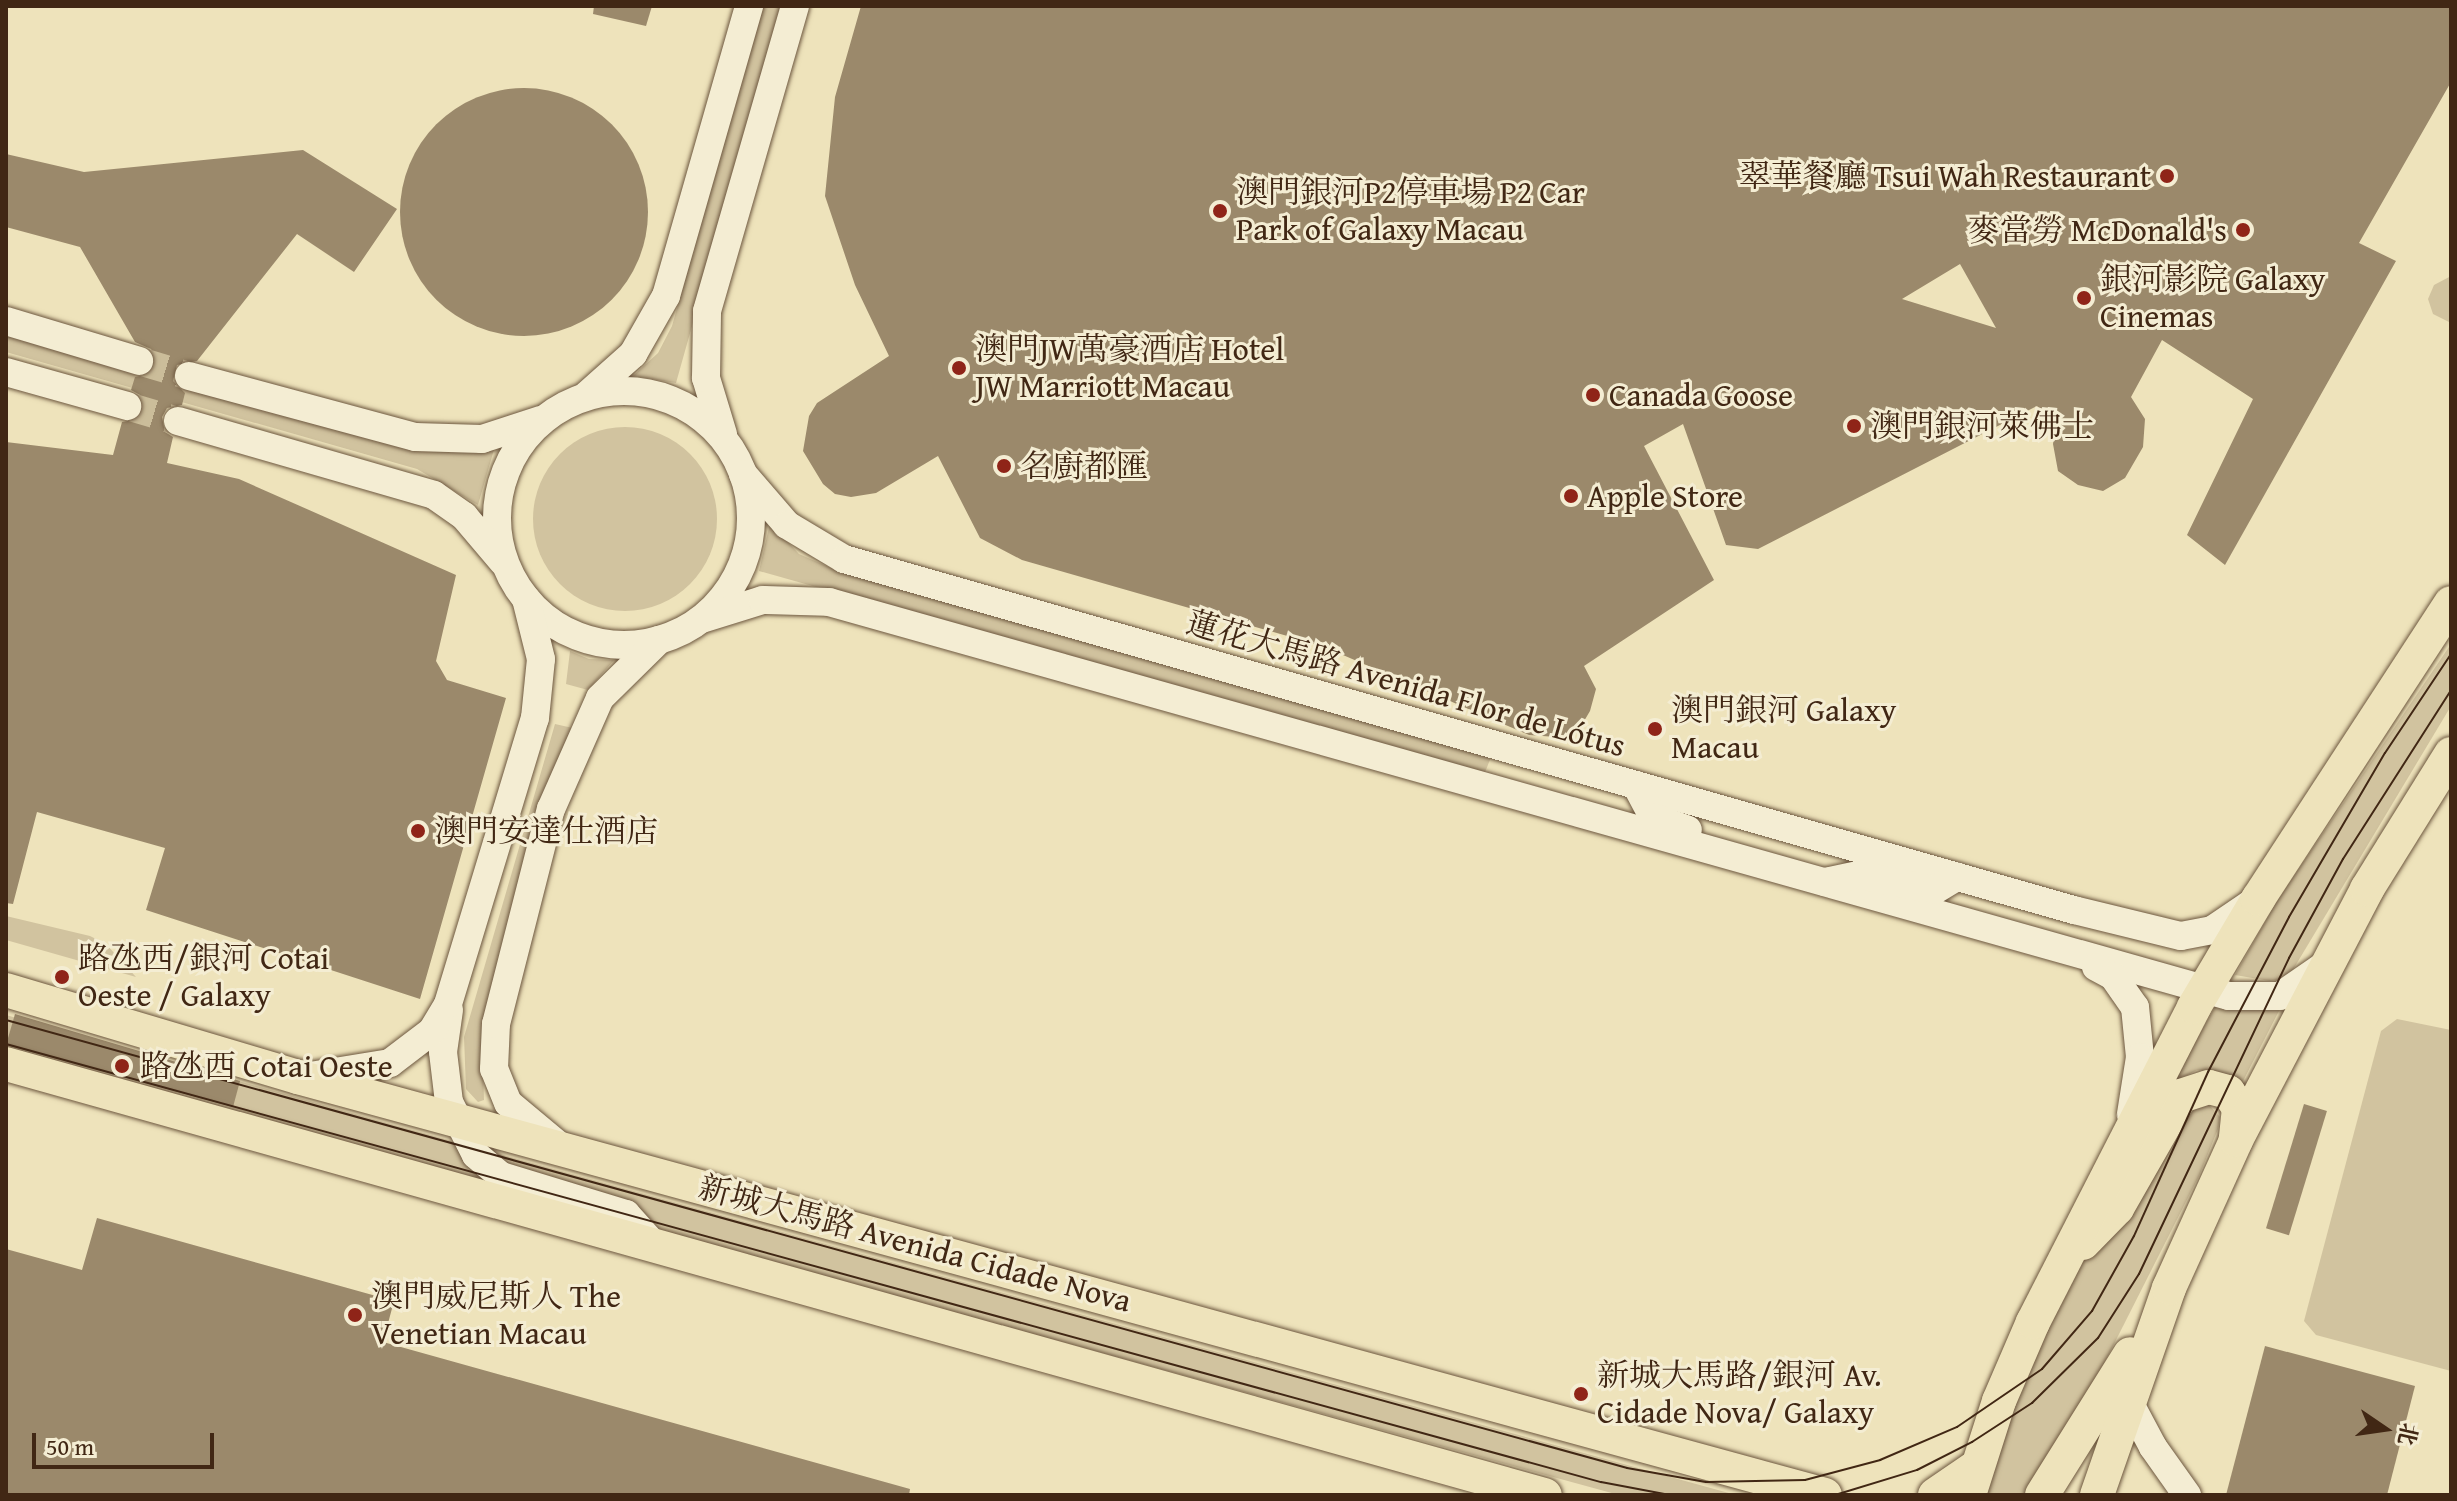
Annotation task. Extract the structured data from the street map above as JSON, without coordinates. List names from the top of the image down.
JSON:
{
  "streets": {
    "main road": ["新城大馬路 Avenida Cidade Nova"],
    "street": ["蓮花大馬路 Avenida Flor de Lótus"]
  },
  "places": [
    "翠華餐廳 Tsui Wah Restaurant",
    "澳門銀河P2停車場 P2 Car Park of Galaxy Macau",
    "麥當勞 McDonald's",
    "銀河影院 Galaxy Cinemas",
    "澳門JW萬豪酒店 Hotel JW Marriott Macau",
    "Canada Goose",
    "澳門銀河萊佛士",
    "名廚都匯",
    "Apple Store",
    "澳門銀河 Galaxy Macau",
    "澳門安達仕酒店",
    "路氹西/銀河 Cotai Oeste / Galaxy",
    "路氹西 Cotai Oeste",
    "澳門威尼斯人 The Venetian Macau",
    "新城大馬路/銀河 Av. Cidade Nova/ Galaxy"
  ],
  "scale_bar": "50 m",
  "north": "right"
}
